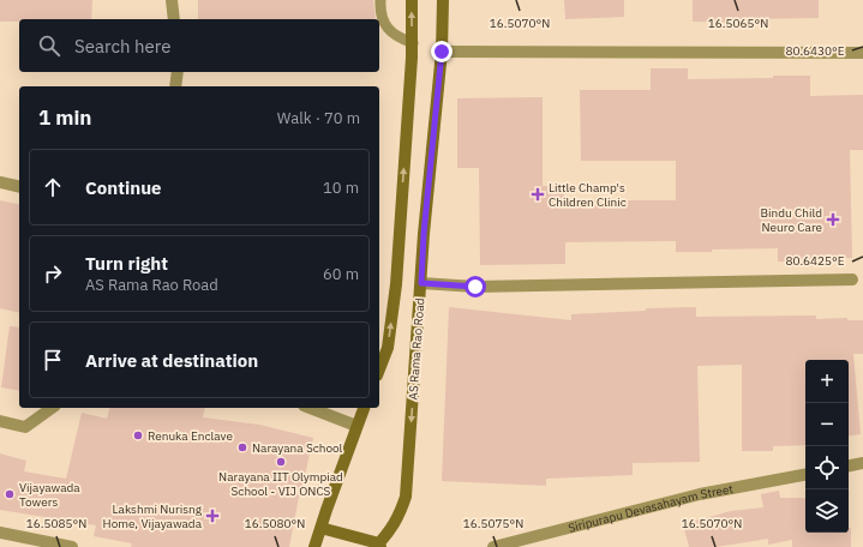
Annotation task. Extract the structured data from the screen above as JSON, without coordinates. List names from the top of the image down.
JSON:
{
  "streets": {
    "street": ["AS Rama Rao Road", "Siripurapu Devasahayam Street"]
  },
  "places": {
    "health": ["Little Champ's Children Clinic", "Bindu Child Neuro Care", "Lakshmi Nurisng Home, Vijayawada"],
    "other": [
      "Renuka Enclave",
      "Narayana School",
      "Narayana IIT Olympiad School - VIJ ONCS",
      "Vijayawada Towers"
    ]
  },
  "page": {
    "search": "Search here",
    "heading": ["1 min", "Walk · 70 m"],
    "list": [
      ["Continue", "10 m"],
      ["Turn right", "AS Rama Rao Road", "60 m"],
      "Arrive at destination"
    ],
    "map_buttons": ["+", "−"]
  },
  "coordinates": [
    "16.5070°N",
    "16.5065°N",
    "80.6430°E",
    "80.6425°E",
    "16.5085°N",
    "16.5080°N",
    "16.5075°N"
  ]
}
